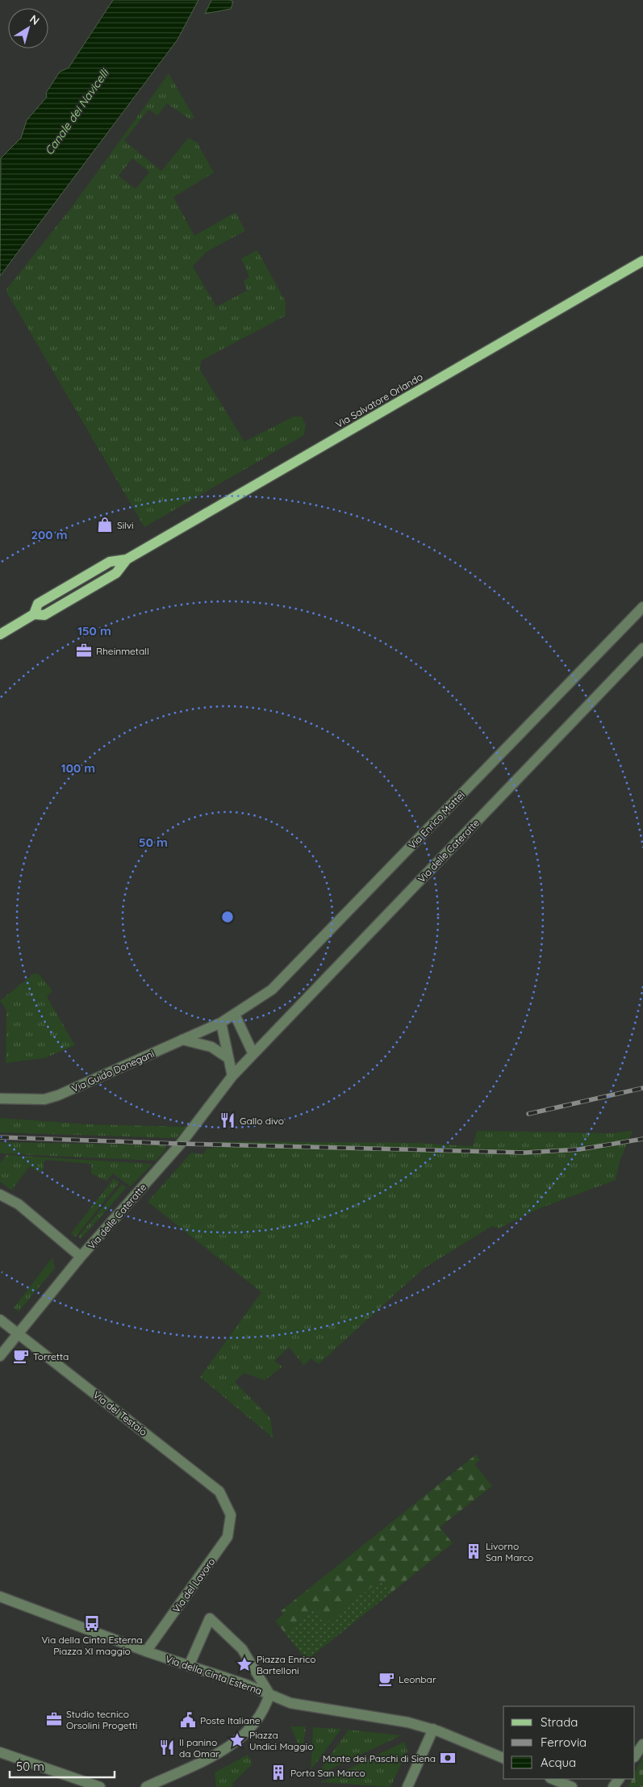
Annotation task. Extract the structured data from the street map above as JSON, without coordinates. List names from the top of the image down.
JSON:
{
  "streets": {
    "main road": ["Via Salvatore Orlando"],
    "street": [
      "Via Enrico Mattei",
      "Via delle Cateratte",
      "Via Guido Donegani",
      "Via del Testaio",
      "Via del Lavoro",
      "Via della Cinta Esterna"
    ]
  },
  "crossings": [
    ["Via Enrico Mattei", "Via Guido Donegani"],
    ["Via delle Cateratte", "Via del Testaio"],
    ["Via del Testaio", "Via del Lavoro"],
    ["Via del Lavoro", "Via della Cinta Esterna"]
  ],
  "water": ["Canale dei Navicelli"],
  "places": {
    "shop": ["Silvi"],
    "office": ["Rheinmetall", "Studio tecnico Orsolini Progetti"],
    "restaurant": ["Gallo divo", "Il panino da Omar"],
    "cafe": ["Torretta", "Leonbar"],
    "building": ["Livorno San Marco", "Porta San Marco"],
    "bus stop": ["Via della Cinta Esterna Piazza XI maggio"],
    "place": ["Piazza Enrico Bartelloni", "Piazza Undici Maggio"],
    "public building": ["Poste Italiane"],
    "bank": ["Monte dei Paschi di Siena"]
  },
  "legend": ["Strada", "Ferrovia", "Acqua"],
  "scale_bar": "50 m",
  "north": "top right",
  "rings": [
    "200 m",
    "150 m",
    "100 m",
    "50 m"
  ]
}
